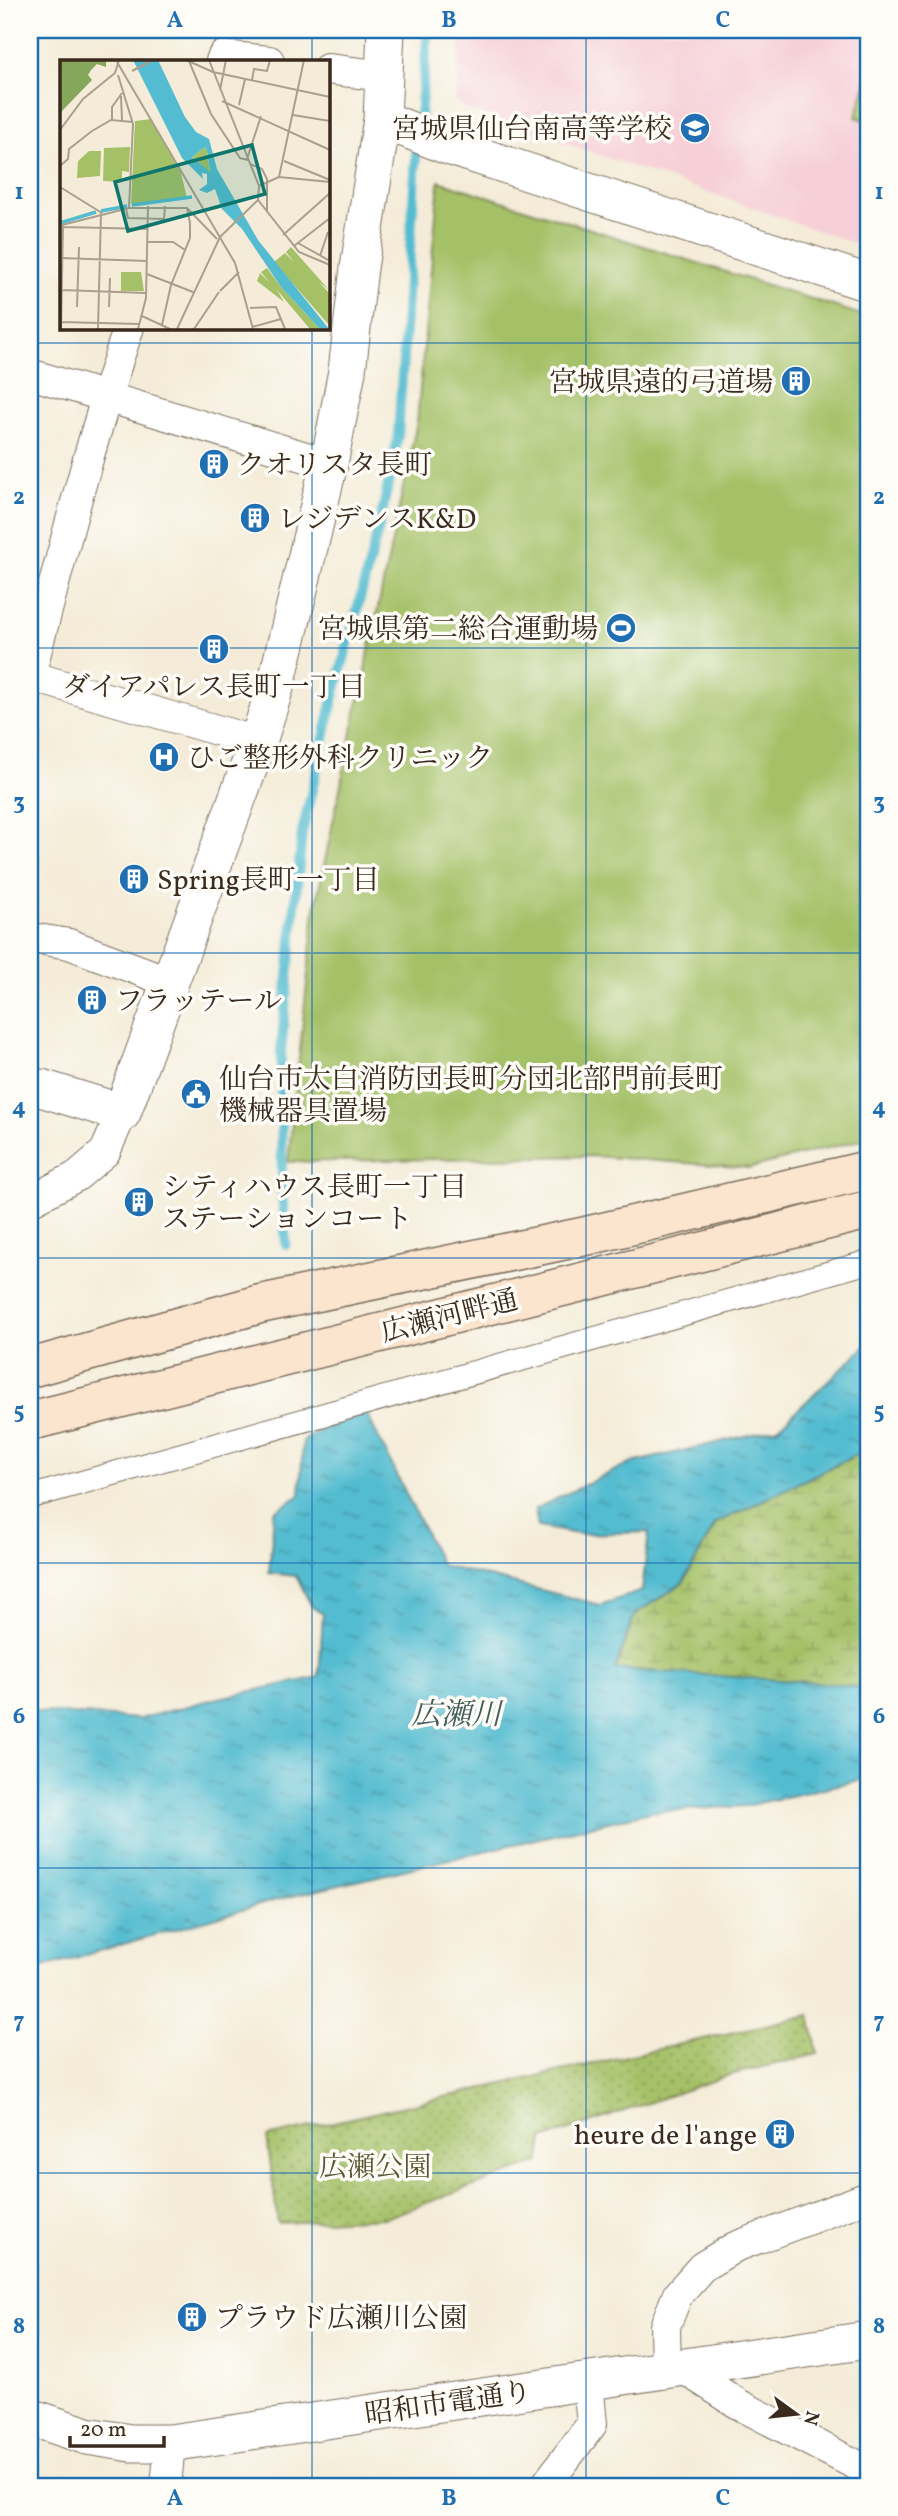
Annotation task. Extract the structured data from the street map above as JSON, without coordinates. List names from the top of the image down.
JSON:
{
  "streets": {
    "main road": ["広瀬河畔通"],
    "street": ["昭和市電通り"]
  },
  "water": ["広瀬川"],
  "parks": ["広瀬公園"],
  "places": {
    "school or university": ["宮城県仙台南高等学校"],
    "building": [
      "宮城県遠的弓道場",
      "クオリスタ長町",
      "レジデンスK&D",
      "ダイアパレス長町一丁目",
      "Spring長町一丁目",
      "フラッテール",
      "シティハウス長町一丁目 ステーションコート",
      "heure de l'ange",
      "プラウド広瀬川公園"
    ],
    "sports": ["宮城県第二総合運動場"],
    "hospital": ["ひご整形外科クリニック"],
    "public building": ["仙台市太白消防団長町分団北部門前長町 機械器具置場"]
  },
  "scale_bar": "20 m",
  "north": "right",
  "grid": {
    "columns": ["A", "B", "C"],
    "rows": [
      "1",
      "2",
      "3",
      "4",
      "5",
      "6",
      "7",
      "8"
    ]
  }
}
